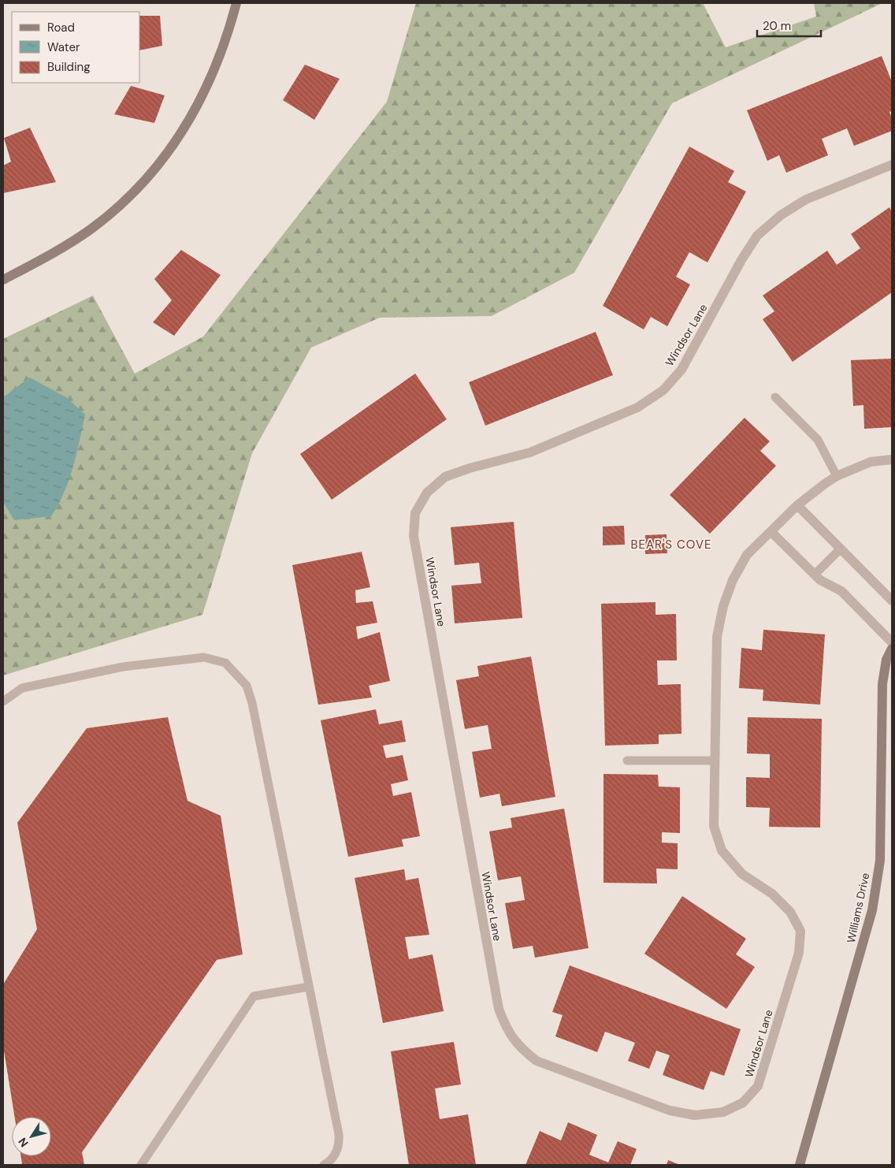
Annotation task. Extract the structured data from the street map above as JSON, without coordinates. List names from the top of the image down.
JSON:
{
  "streets": {
    "street": ["Windsor Lane", "Williams Drive"]
  },
  "districts": ["BEAR'S COVE"],
  "legend": ["Road", "Water", "Building"],
  "scale_bar": "20 m",
  "north": "bottom left"
}
